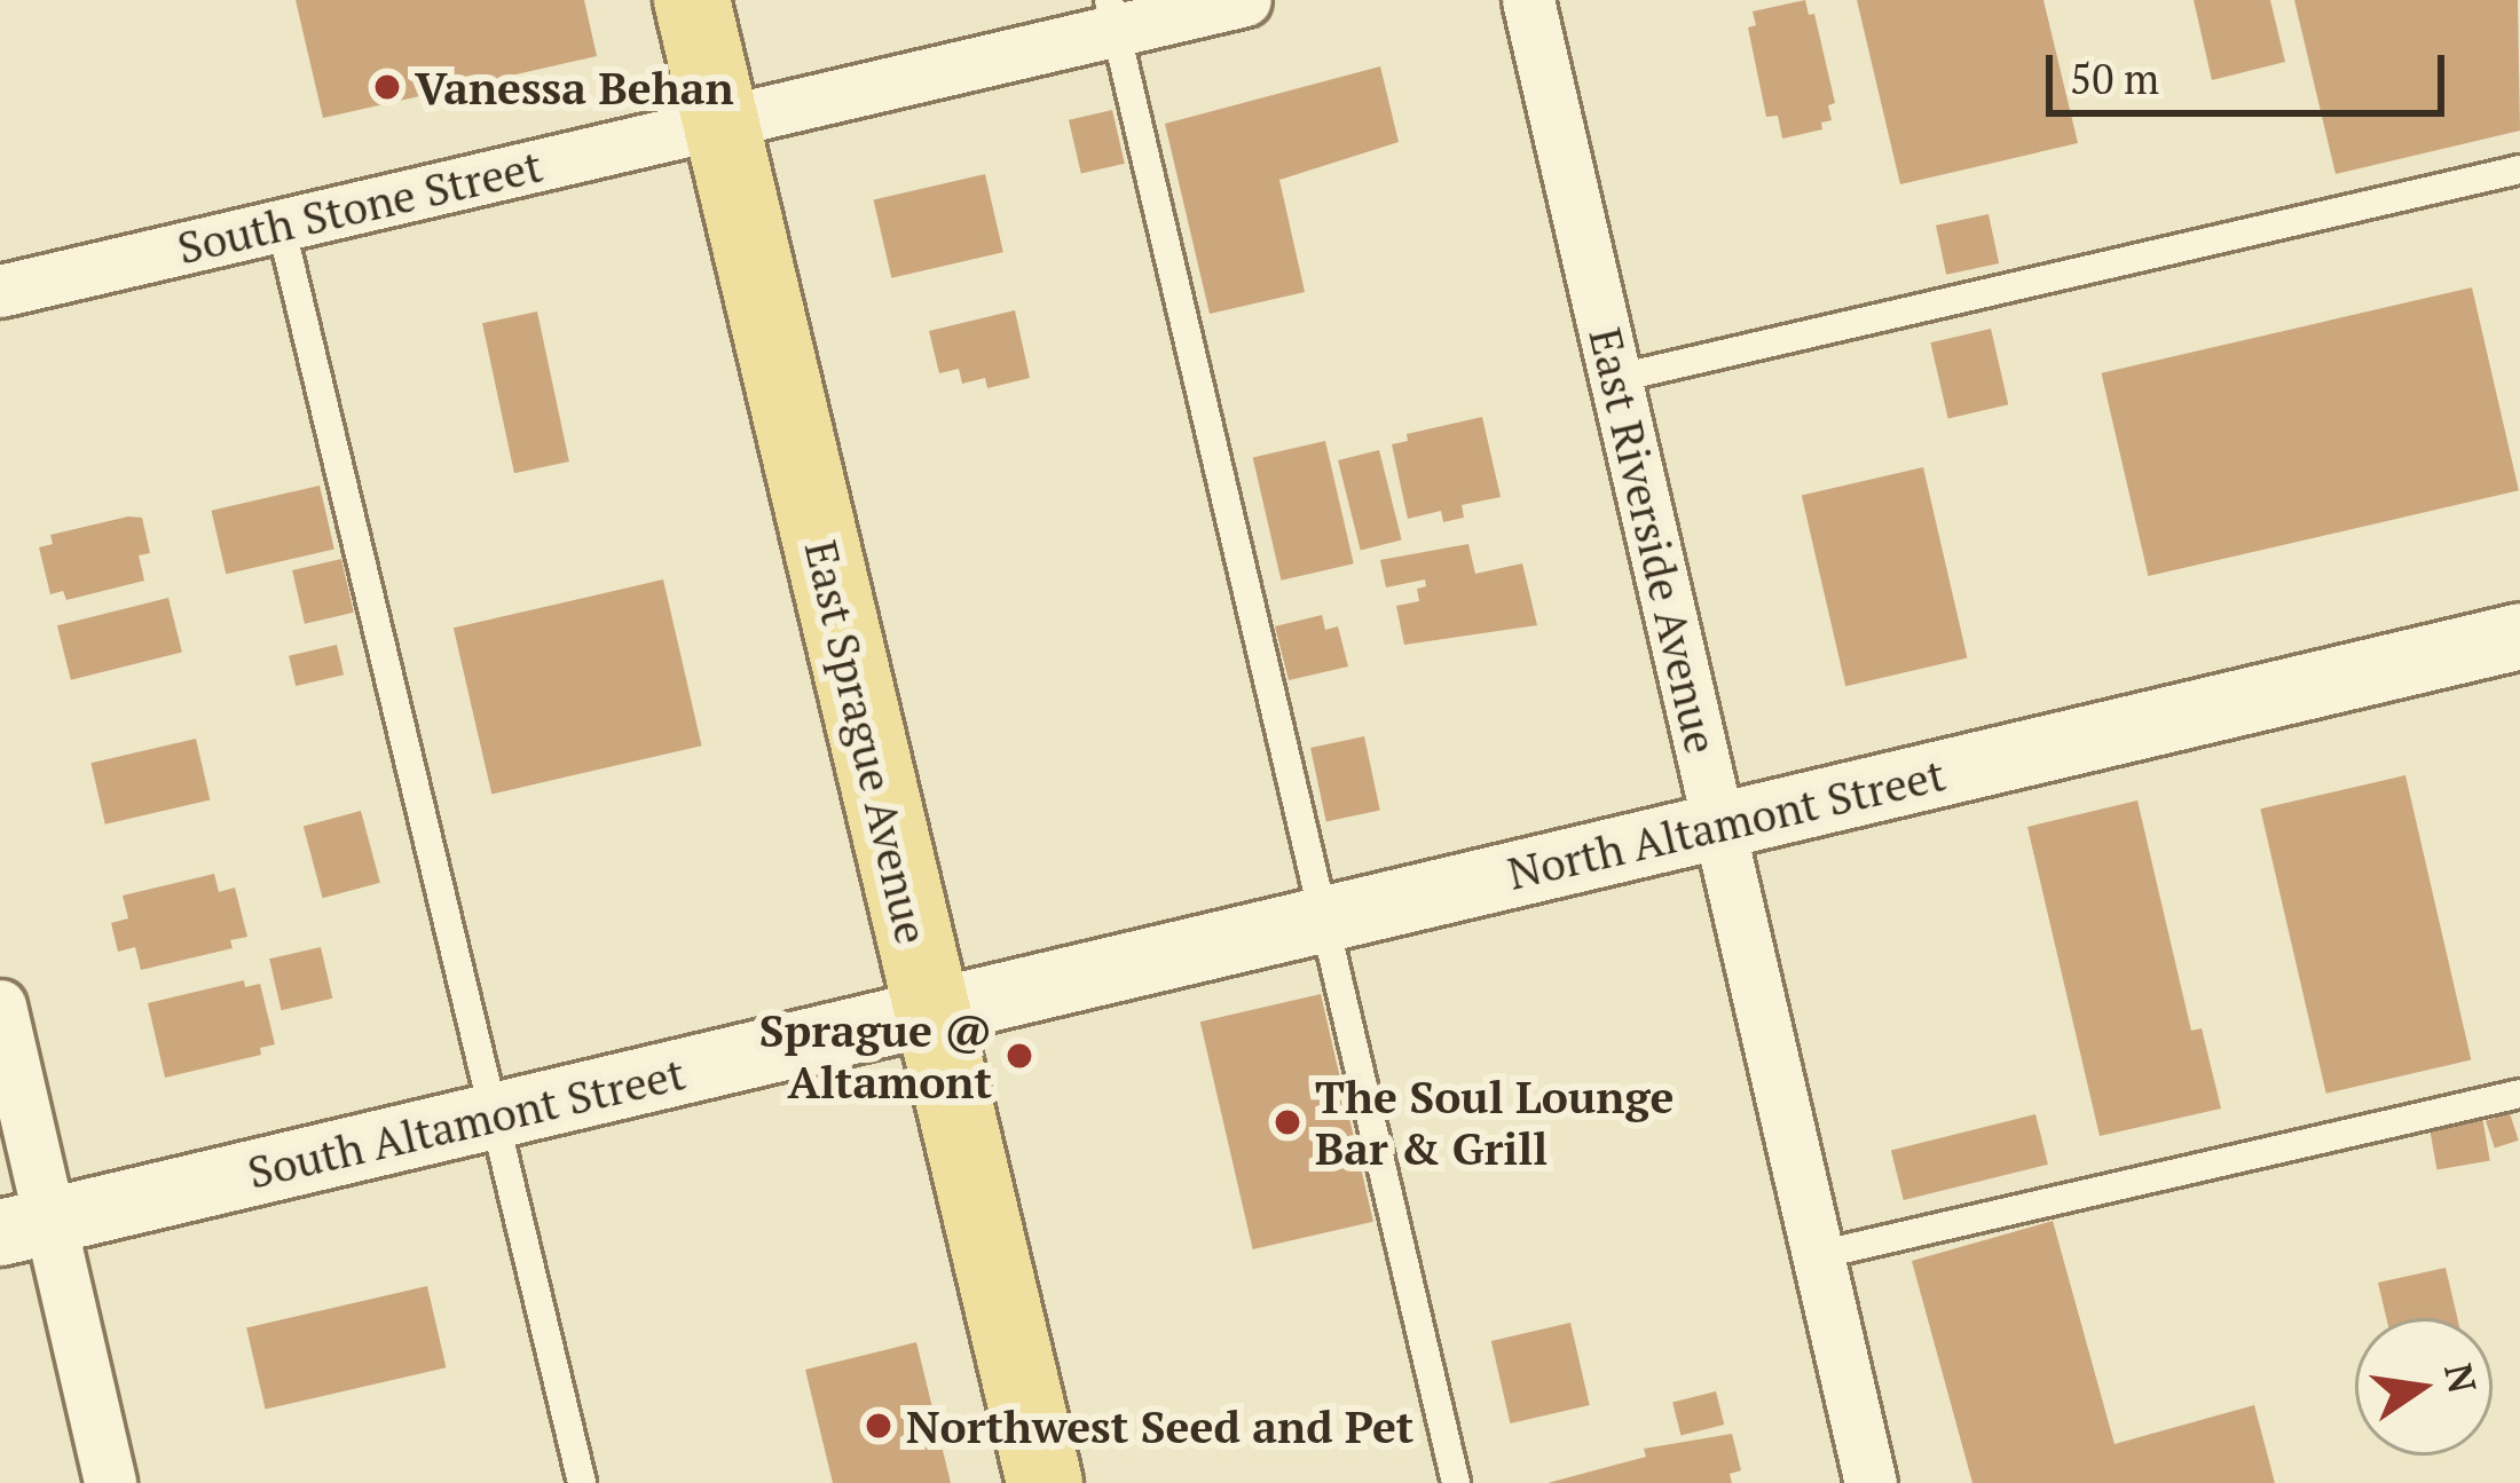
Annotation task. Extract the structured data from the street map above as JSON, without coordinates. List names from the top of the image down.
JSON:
{
  "streets": {
    "main road": ["East Sprague Avenue"],
    "street": [
      "South Stone Street",
      "East Riverside Avenue",
      "North Altamont Street",
      "South Altamont Street"
    ]
  },
  "crossings": [
    ["South Stone Street", "East Sprague Avenue"],
    ["East Riverside Avenue", "North Altamont Street"],
    ["East Sprague Avenue", "North Altamont Street"],
    ["East Sprague Avenue", "South Altamont Street"],
    ["North Altamont Street", "South Altamont Street"]
  ],
  "places": [
    "Vanessa Behan",
    "Sprague @ Altamont",
    "The Soul Lounge Bar & Grill",
    "Northwest Seed and Pet"
  ],
  "scale_bar": "50 m",
  "north": "right"
}
